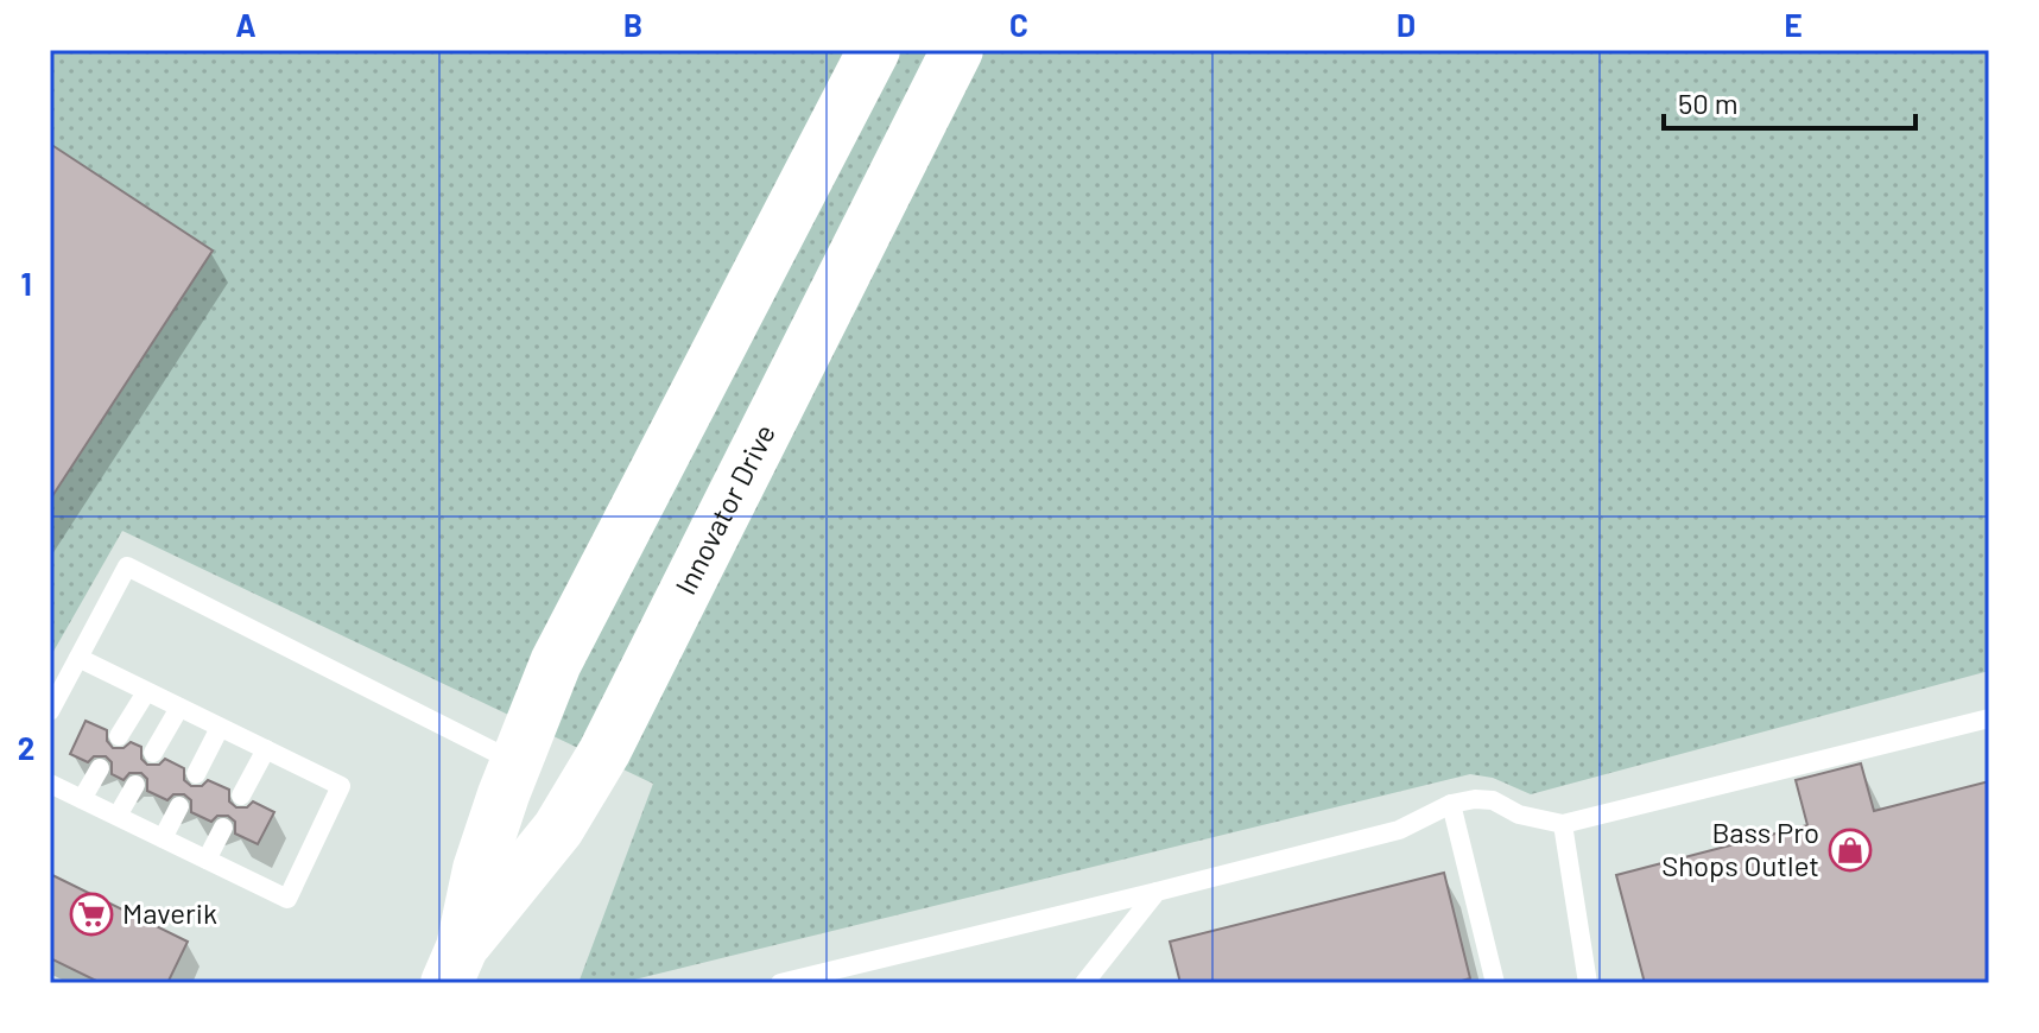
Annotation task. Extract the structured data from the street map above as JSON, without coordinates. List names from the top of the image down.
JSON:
{
  "streets": {
    "main road": ["Innovator Drive"]
  },
  "places": {
    "shop": ["Bass Pro Shops Outlet"],
    "supermarket": ["Maverik"]
  },
  "scale_bar": "50 m",
  "grid": {
    "columns": [
      "A",
      "B",
      "C",
      "D",
      "E"
    ],
    "rows": ["1", "2"]
  }
}
